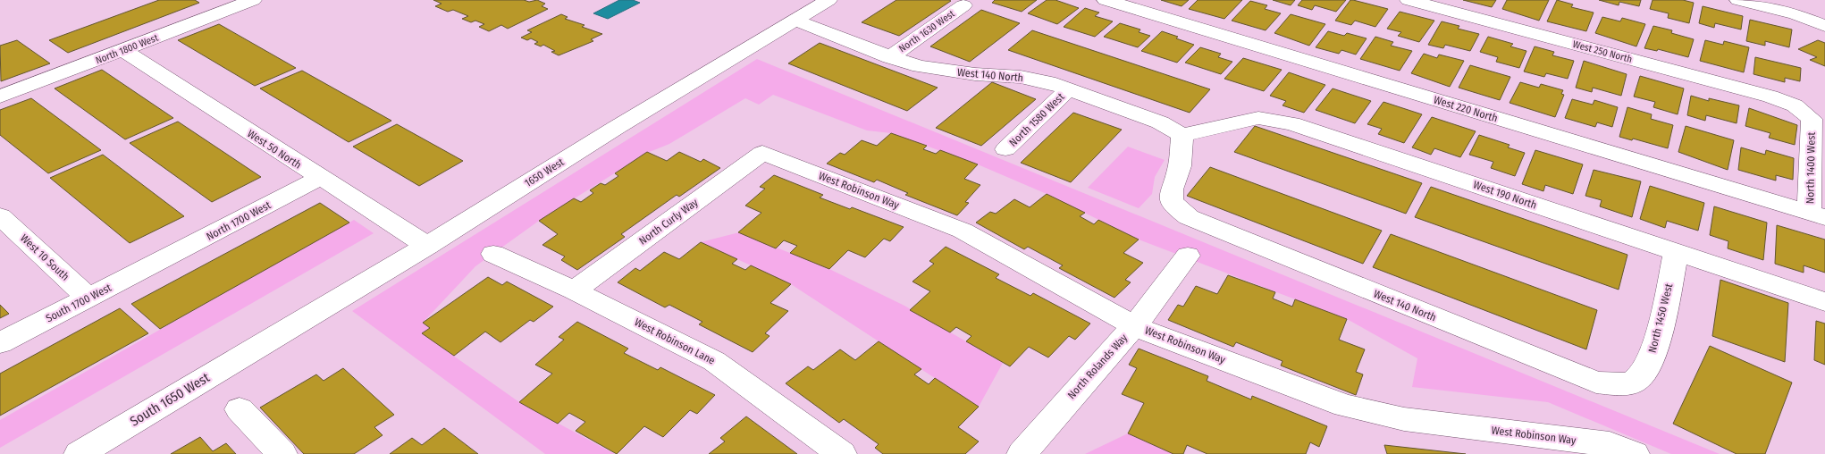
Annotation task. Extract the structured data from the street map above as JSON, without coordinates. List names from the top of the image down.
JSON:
{
  "streets": {
    "street": [
      "North 1630 West",
      "North 1800 West",
      "West 250 North",
      "West 140 North",
      "West 220 North",
      "North 1580 West",
      "West 50 North",
      "North 1400 West",
      "1650 West",
      "West Robinson Way",
      "West 190 North",
      "North 1700 West",
      "North Curly Way",
      "West 10 South",
      "South 1700 West",
      "North 1450 West",
      "West Robinson Lane",
      "North Rolands Way",
      "South 1650 West"
    ]
  },
  "crossings": [
    ["North 1630 West", "West 140 North"],
    ["North 1800 West", "West 50 North"],
    ["West 250 North", "North 1400 West"],
    ["West 140 North", "North 1580 West"],
    ["West 140 North", "1650 West"],
    ["West 140 North", "West 190 North"],
    ["West 140 North", "North 1450 West"],
    ["West 220 North", "North 1400 West"],
    ["West 50 North", "1650 West"],
    ["West 50 North", "North 1700 West"],
    ["1650 West", "South 1650 West"],
    ["West Robinson Way", "North Curly Way"],
    ["West Robinson Way", "North Rolands Way"],
    ["West 190 North", "North 1450 West"],
    ["North 1700 West", "South 1700 West"],
    ["North Curly Way", "West Robinson Lane"],
    ["West 10 South", "South 1700 West"]
  ]
}
